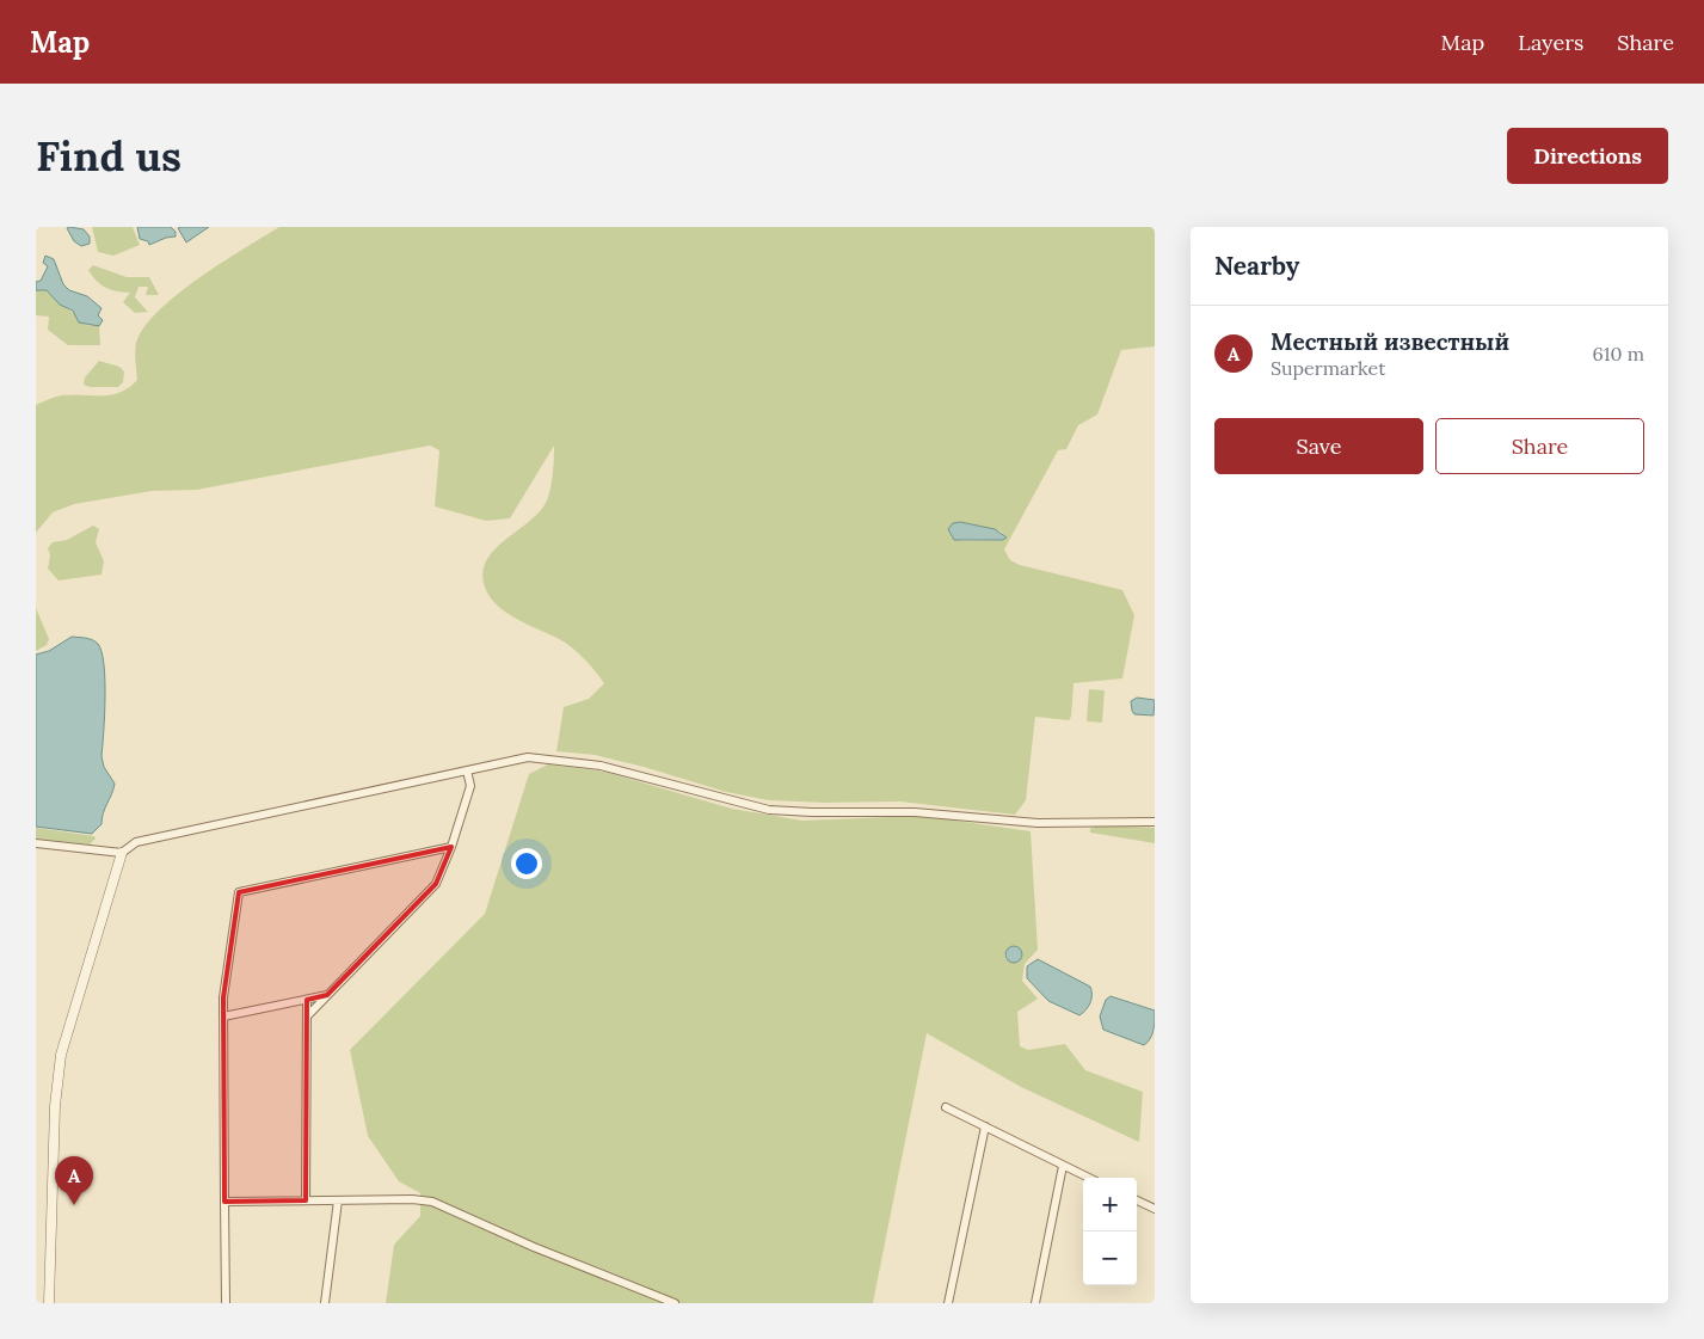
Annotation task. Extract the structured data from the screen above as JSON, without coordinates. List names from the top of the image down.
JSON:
{
  "page": {
    "header": "Map",
    "nav": ["Map", "Layers", "Share"],
    "buttons": [
      "Directions",
      ["Save", "Share"]
    ],
    "title": "Find us",
    "heading": "Nearby",
    "list": [
      {
        "mark": "A",
        "name": "Местный известный",
        "note": "Supermarket",
        "value": "610 m"
      }
    ],
    "pins": "A",
    "map_buttons": ["+", "−"]
  }
}
